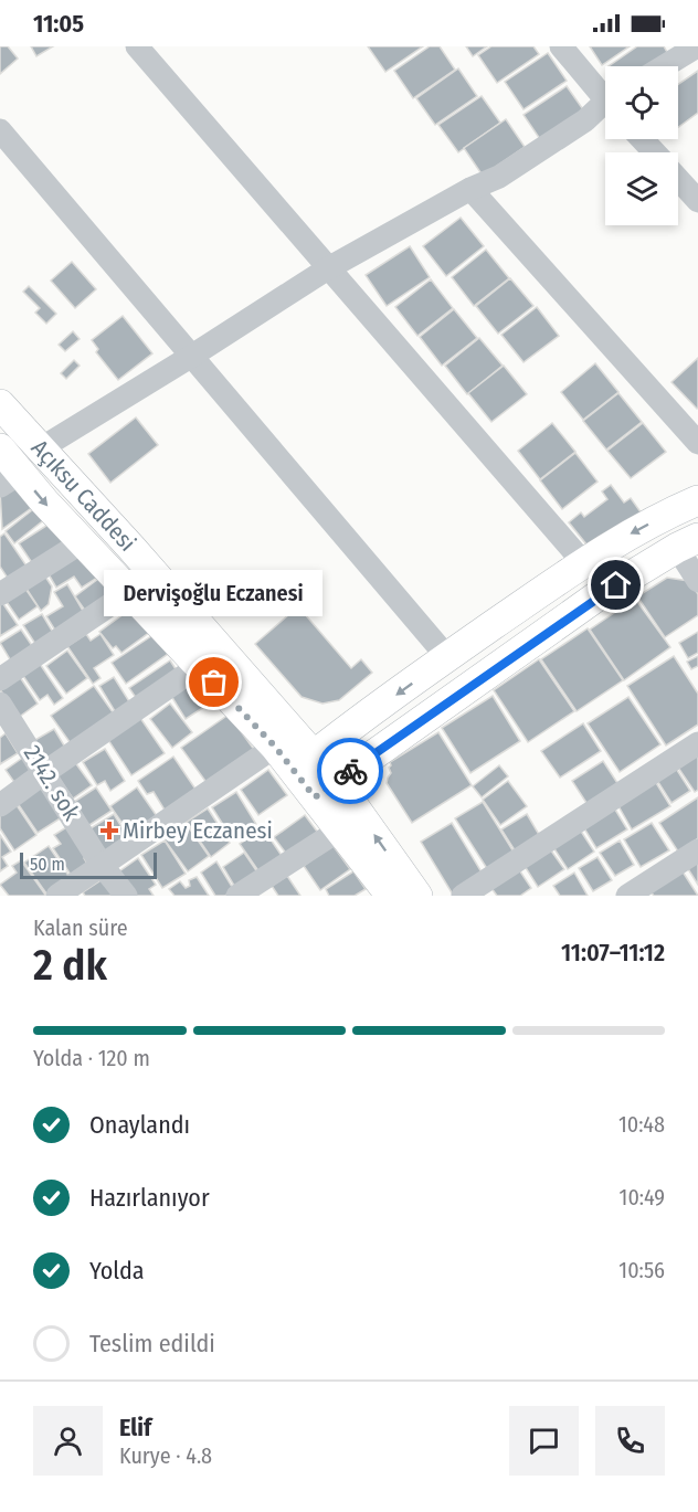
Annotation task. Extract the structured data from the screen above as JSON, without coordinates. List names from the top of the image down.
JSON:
{
  "streets": {
    "main road": ["Açıksu Caddesi"],
    "street": ["2142. sok"]
  },
  "places": {
    "other": ["Dervişoğlu Eczanesi"],
    "health": ["Mirbey Eczanesi"]
  },
  "scale_bar": "50 m",
  "page": {
    "status": "11:05",
    "bubble": "Dervişoğlu Eczanesi",
    "scale": "50 m",
    "heading": ["2 dk", "Kalan süre", "11:07–11:12"],
    "panel": ["Elif", "Kurye · 4.8"],
    "bar": "Yolda · 120 m",
    "list": [
      ["Onaylandı", "10:48"],
      ["Hazırlanıyor", "10:49"],
      ["Yolda", "10:56"],
      "Teslim edildi"
    ]
  }
}
